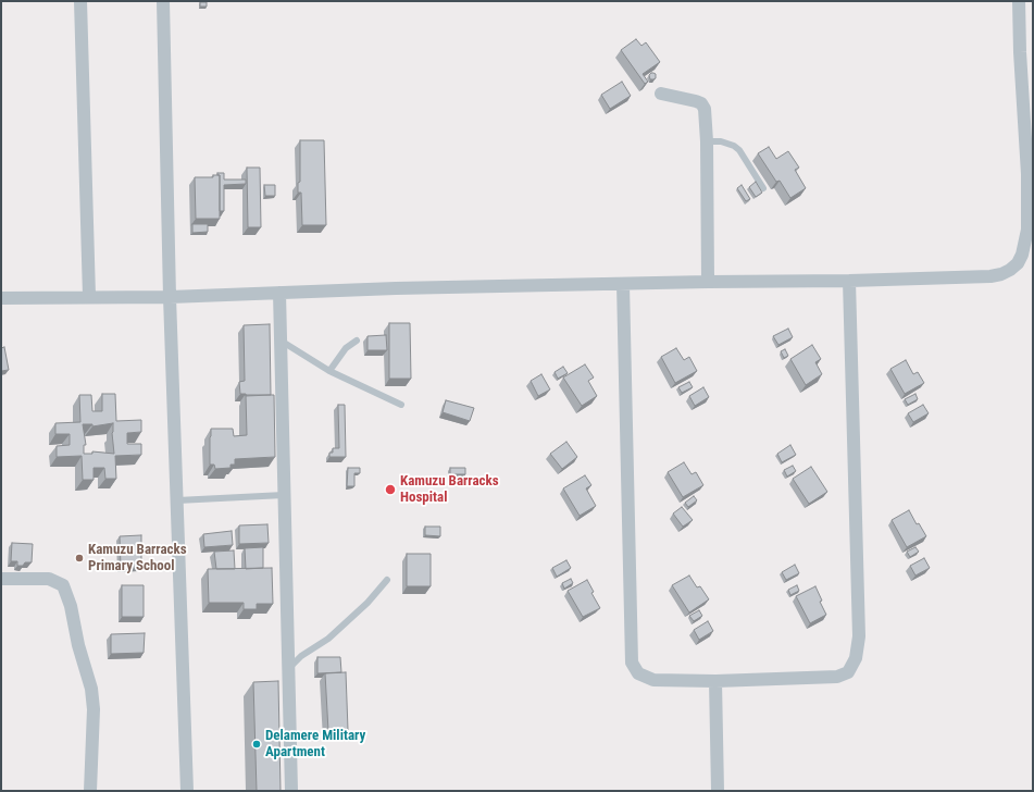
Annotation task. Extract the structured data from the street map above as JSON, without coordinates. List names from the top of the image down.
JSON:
{
  "places": ["Kamuzu Barracks Hospital", "Kamuzu Barracks Primary School", "Delamere Military Apartment"]
}
